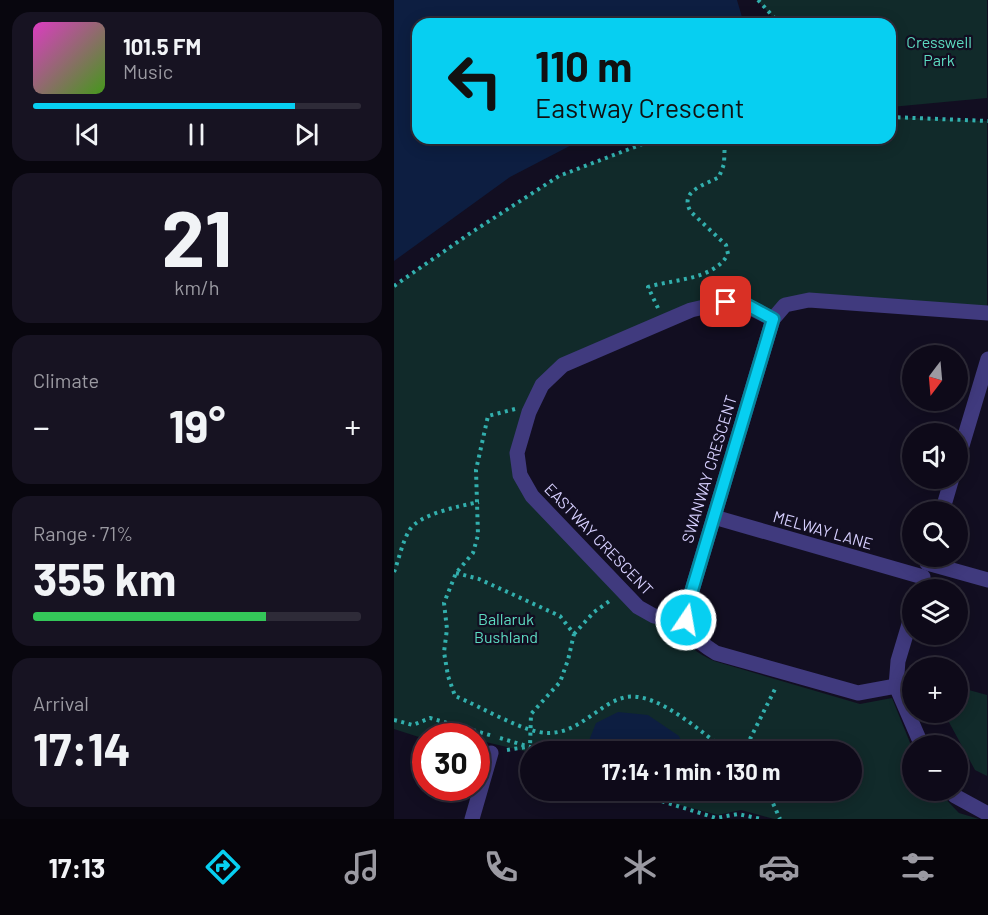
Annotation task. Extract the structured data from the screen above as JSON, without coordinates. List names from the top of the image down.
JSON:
{
  "streets": {
    "street": ["SWANWAY CRESCENT", "MELWAY LANE", "EASTWAY CRESCENT"]
  },
  "crossings": [
    ["SWANWAY CRESCENT", "MELWAY LANE"],
    ["SWANWAY CRESCENT", "EASTWAY CRESCENT"]
  ],
  "parks": ["Cresswell Park", "Ballaruk Bushland"],
  "north": "bottom",
  "page": {
    "turn": ["110 m", "Eastway Crescent"],
    "song": ["101.5 FM", "Music"],
    "tile": [
      ["21", "km/h"],
      "Climate",
      ["Range · 71%", "355 km"],
      ["Arrival", "17:14"]
    ],
    "map_buttons": ["+", "−"],
    "heat": ["−", "19°", "+"],
    "limit": "30",
    "trip": "17:14 · 1 min · 130 m",
    "tabs": "17:13"
  }
}
